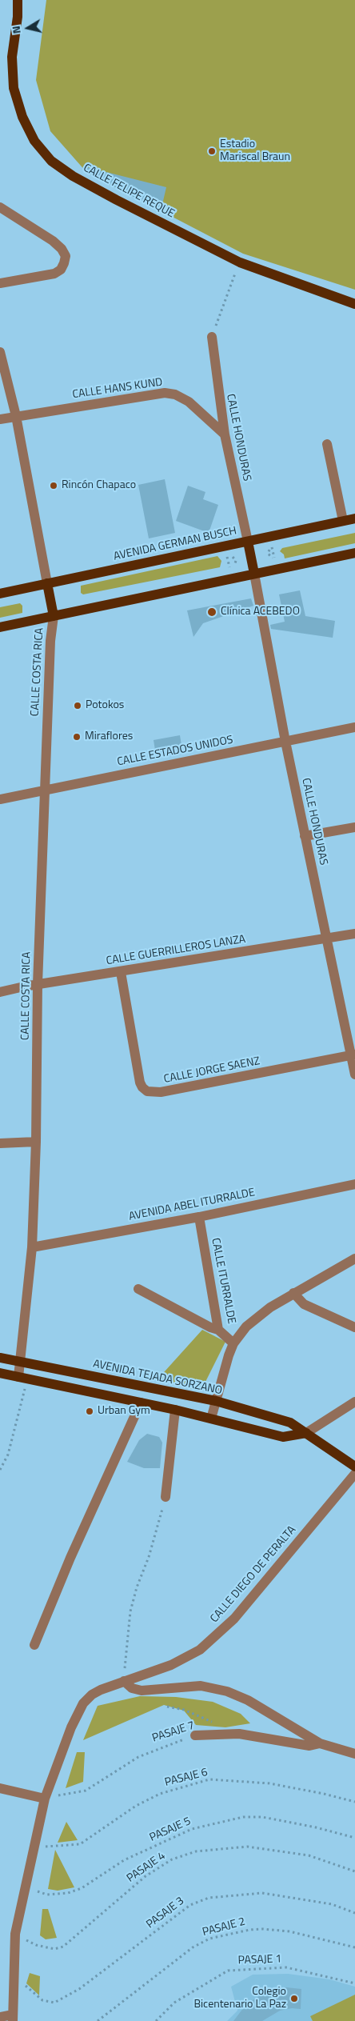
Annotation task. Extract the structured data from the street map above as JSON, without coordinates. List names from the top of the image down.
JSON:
{
  "streets": {
    "main road": ["CALLE FELIPE REQUE", "AVENIDA GERMAN BUSCH", "AVENIDA TEJADA SORZANO"],
    "street": [
      "CALLE HANS KUND",
      "CALLE HONDURAS",
      "CALLE COSTA RICA",
      "CALLE ESTADOS UNIDOS",
      "CALLE GUERRILLEROS LANZA",
      "CALLE JORGE SAENZ",
      "AVENIDA ABEL ITURRALDE",
      "CALLE ITURRALDE",
      "CALLE DIEGO DE PERALTA",
      "PASAJE 7"
    ],
    "path": [
      "PASAJE 6",
      "PASAJE 5",
      "PASAJE 4",
      "PASAJE 3",
      "PASAJE 2",
      "PASAJE 1"
    ]
  },
  "crossings": [
    ["CALLE HANS KUND", "CALLE HONDURAS"],
    ["CALLE HONDURAS", "AVENIDA GERMAN BUSCH"],
    ["CALLE HONDURAS", "CALLE ESTADOS UNIDOS"],
    ["CALLE HONDURAS", "CALLE GUERRILLEROS LANZA"],
    ["CALLE HONDURAS", "CALLE JORGE SAENZ"],
    ["CALLE COSTA RICA", "CALLE ESTADOS UNIDOS"],
    ["CALLE COSTA RICA", "CALLE GUERRILLEROS LANZA"],
    ["CALLE COSTA RICA", "AVENIDA ABEL ITURRALDE"],
    ["CALLE COSTA RICA", "AVENIDA TEJADA SORZANO"],
    ["CALLE GUERRILLEROS LANZA", "CALLE JORGE SAENZ"],
    ["AVENIDA ABEL ITURRALDE", "CALLE ITURRALDE"],
    ["CALLE DIEGO DE PERALTA", "PASAJE 7"],
    ["CALLE DIEGO DE PERALTA", "PASAJE 6"],
    ["CALLE DIEGO DE PERALTA", "PASAJE 5"],
    ["CALLE DIEGO DE PERALTA", "PASAJE 4"],
    ["CALLE DIEGO DE PERALTA", "PASAJE 3"]
  ],
  "places": [
    "Estadio Mariscal Braun",
    "Rincón Chapaco",
    "Clínica ACEBEDO",
    "Potokos",
    "Miraflores",
    "Urban Gym",
    "Colegio Bicentenario La Paz"
  ],
  "north": "left"
}
